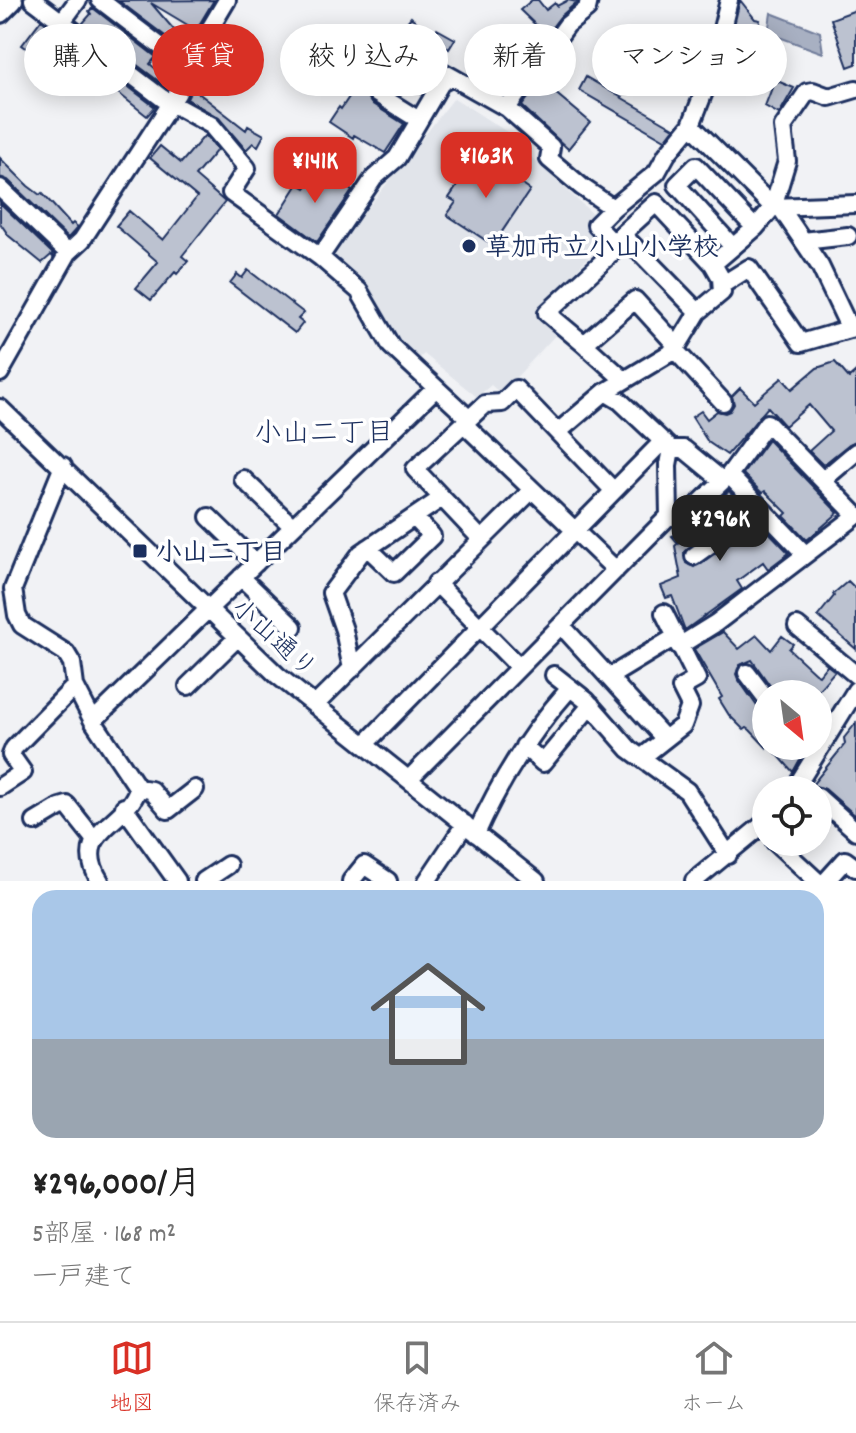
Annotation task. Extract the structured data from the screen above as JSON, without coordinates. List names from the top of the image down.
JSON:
{
  "streets": {
    "street": ["小山通り"]
  },
  "districts": ["小山二丁目"],
  "places": {
    "other": ["草加市立小山小学校"],
    "transit": ["小山二丁目"]
  },
  "north": "bottom right",
  "page": {
    "chip": [
      "購入",
      "賃貸",
      "絞り込み",
      "新着",
      "マンション"
    ],
    "price": ["¥163K", "¥141K", "¥296K"],
    "list": [
      {
        "name": "¥296,000/月",
        "note": "5部屋 · 168 m² · 一戸建て"
      }
    ],
    "tabs": ["地図", "保存済み", "ホーム"]
  }
}
